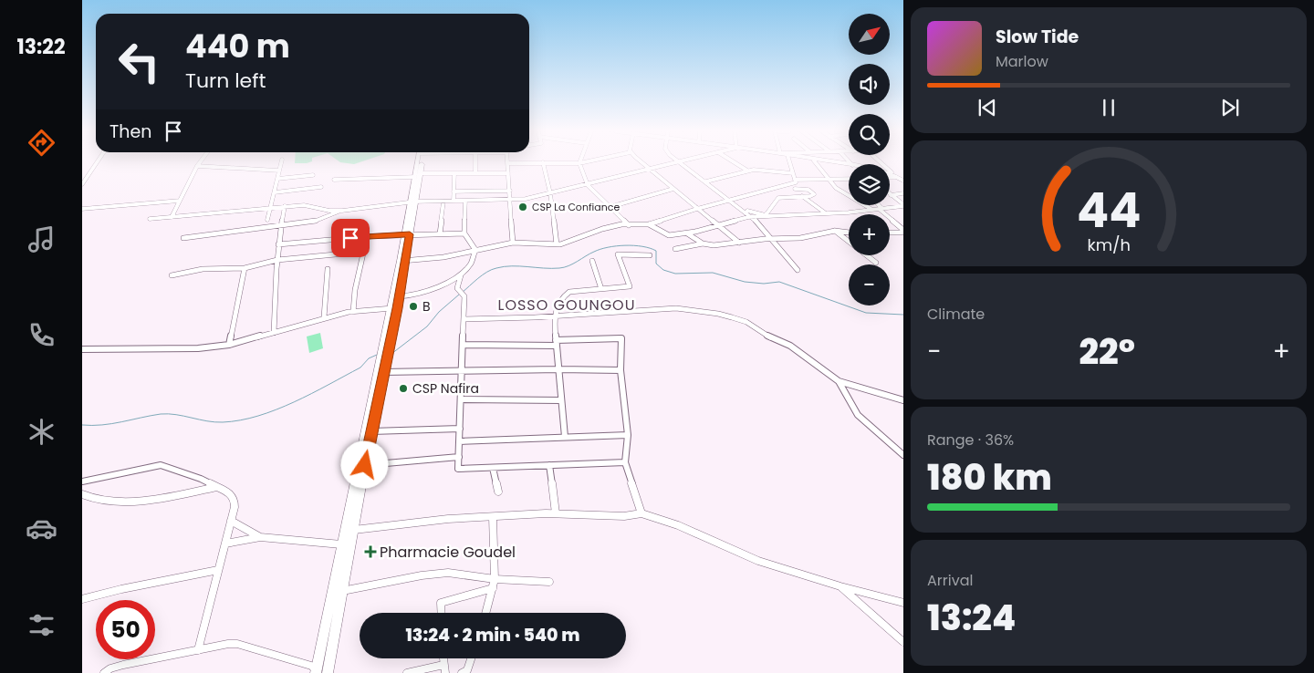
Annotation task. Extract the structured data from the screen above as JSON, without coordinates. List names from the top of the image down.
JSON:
{
  "districts": ["LOSSO GOUNGOU"],
  "places": {
    "other": ["CSP La Confiance", "B", "CSP Nafira"],
    "health": ["Pharmacie Goudel"]
  },
  "north": "top right",
  "page": {
    "tabs": "13:22",
    "map_buttons": ["+", "−"],
    "turn": ["440 m", "Turn left"],
    "song": ["Slow Tide", "Marlow"],
    "then": "Then",
    "tile": [
      "Climate",
      ["Range · 36%", "180 km"],
      ["Arrival", "13:24"]
    ],
    "heat": ["−", "22°", "+"],
    "limit": "50",
    "trip": "13:24 · 2 min · 540 m",
    "gauge": ["44", "km/h"]
  }
}
